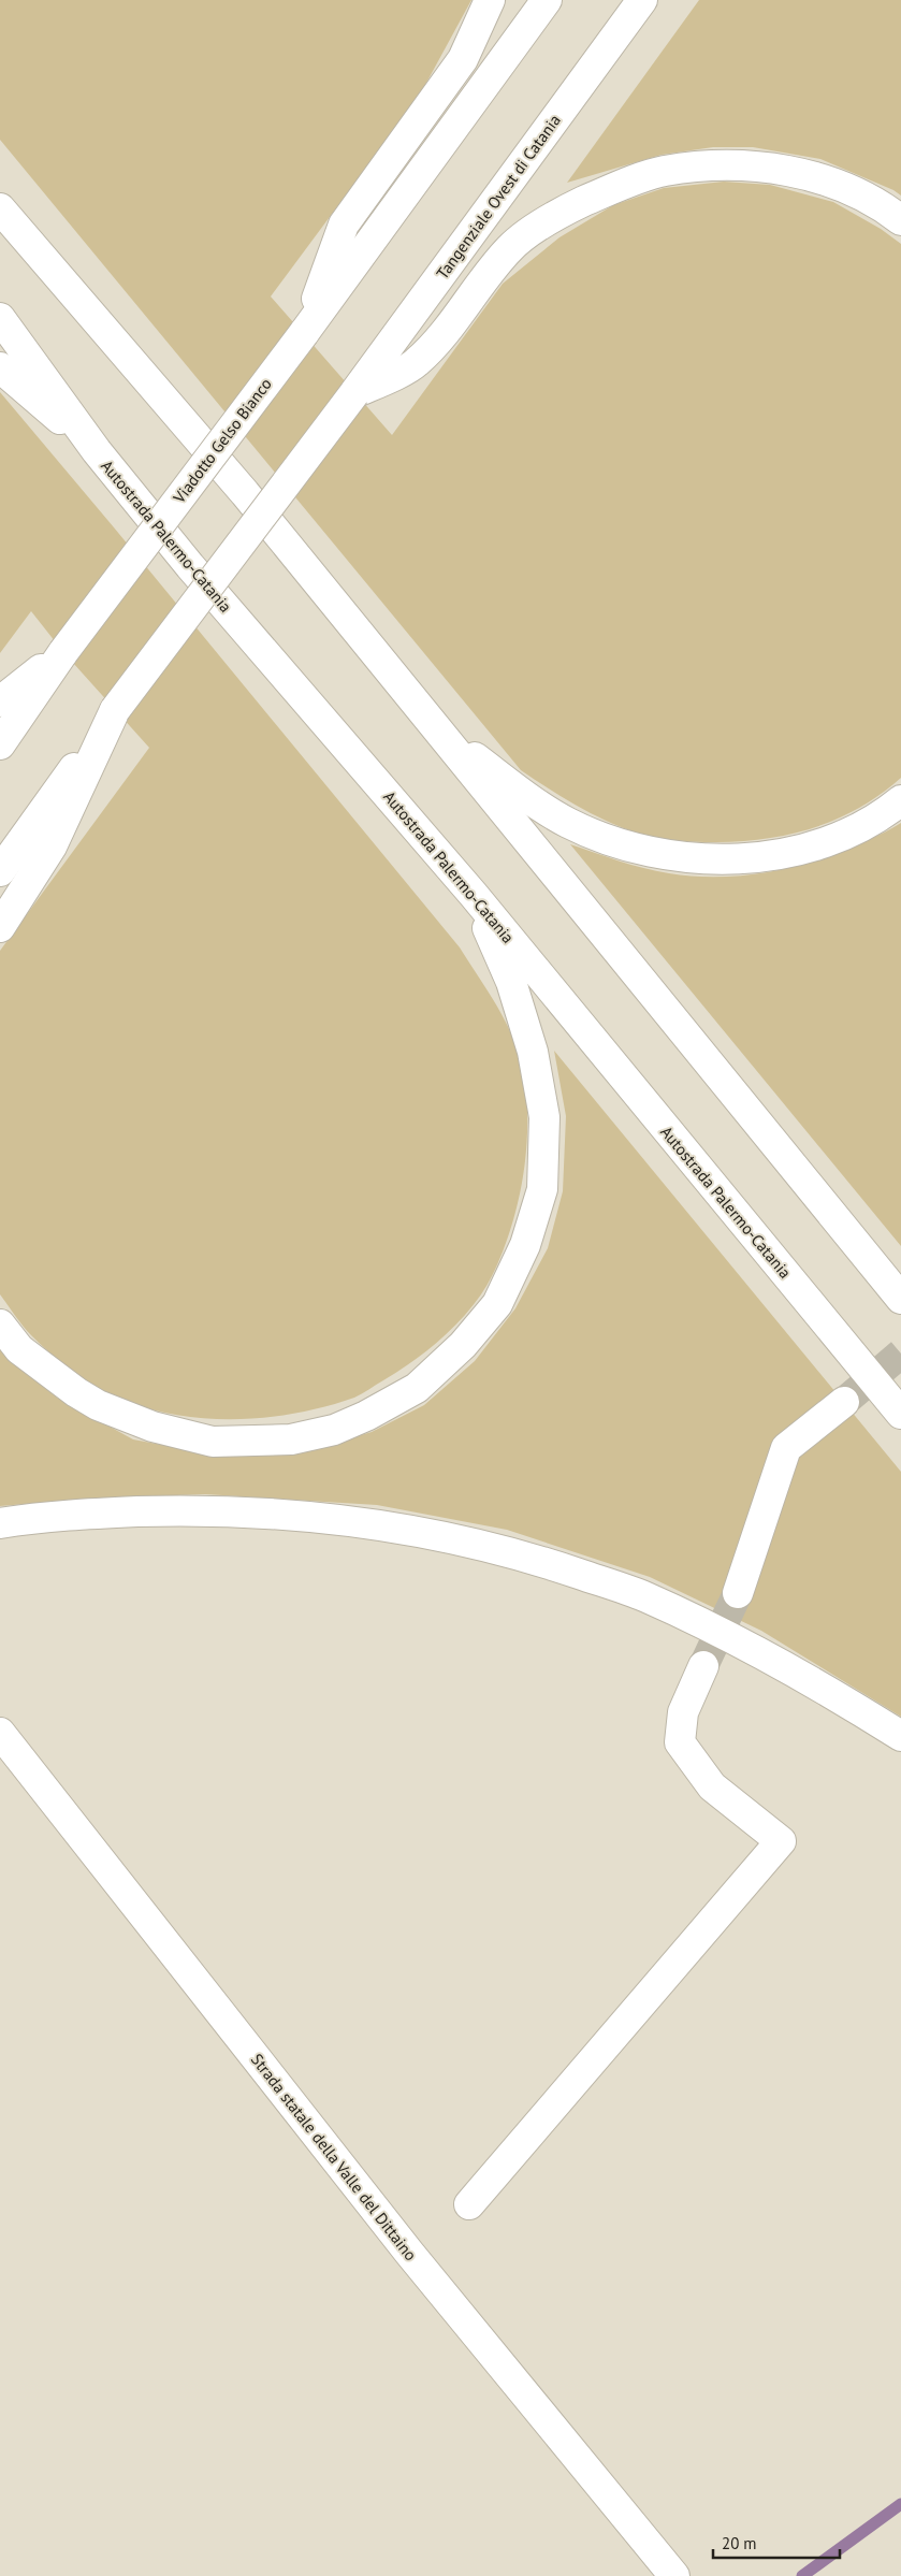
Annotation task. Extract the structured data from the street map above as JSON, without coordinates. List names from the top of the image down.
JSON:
{
  "streets": {
    "main road": [
      "Tangenziale Ovest di Catania",
      "Viadotto Gelso Bianco",
      "Autostrada Palermo-Catania",
      "Strada statale della Valle del Dittaino"
    ]
  },
  "scale_bar": "20 m"
}
